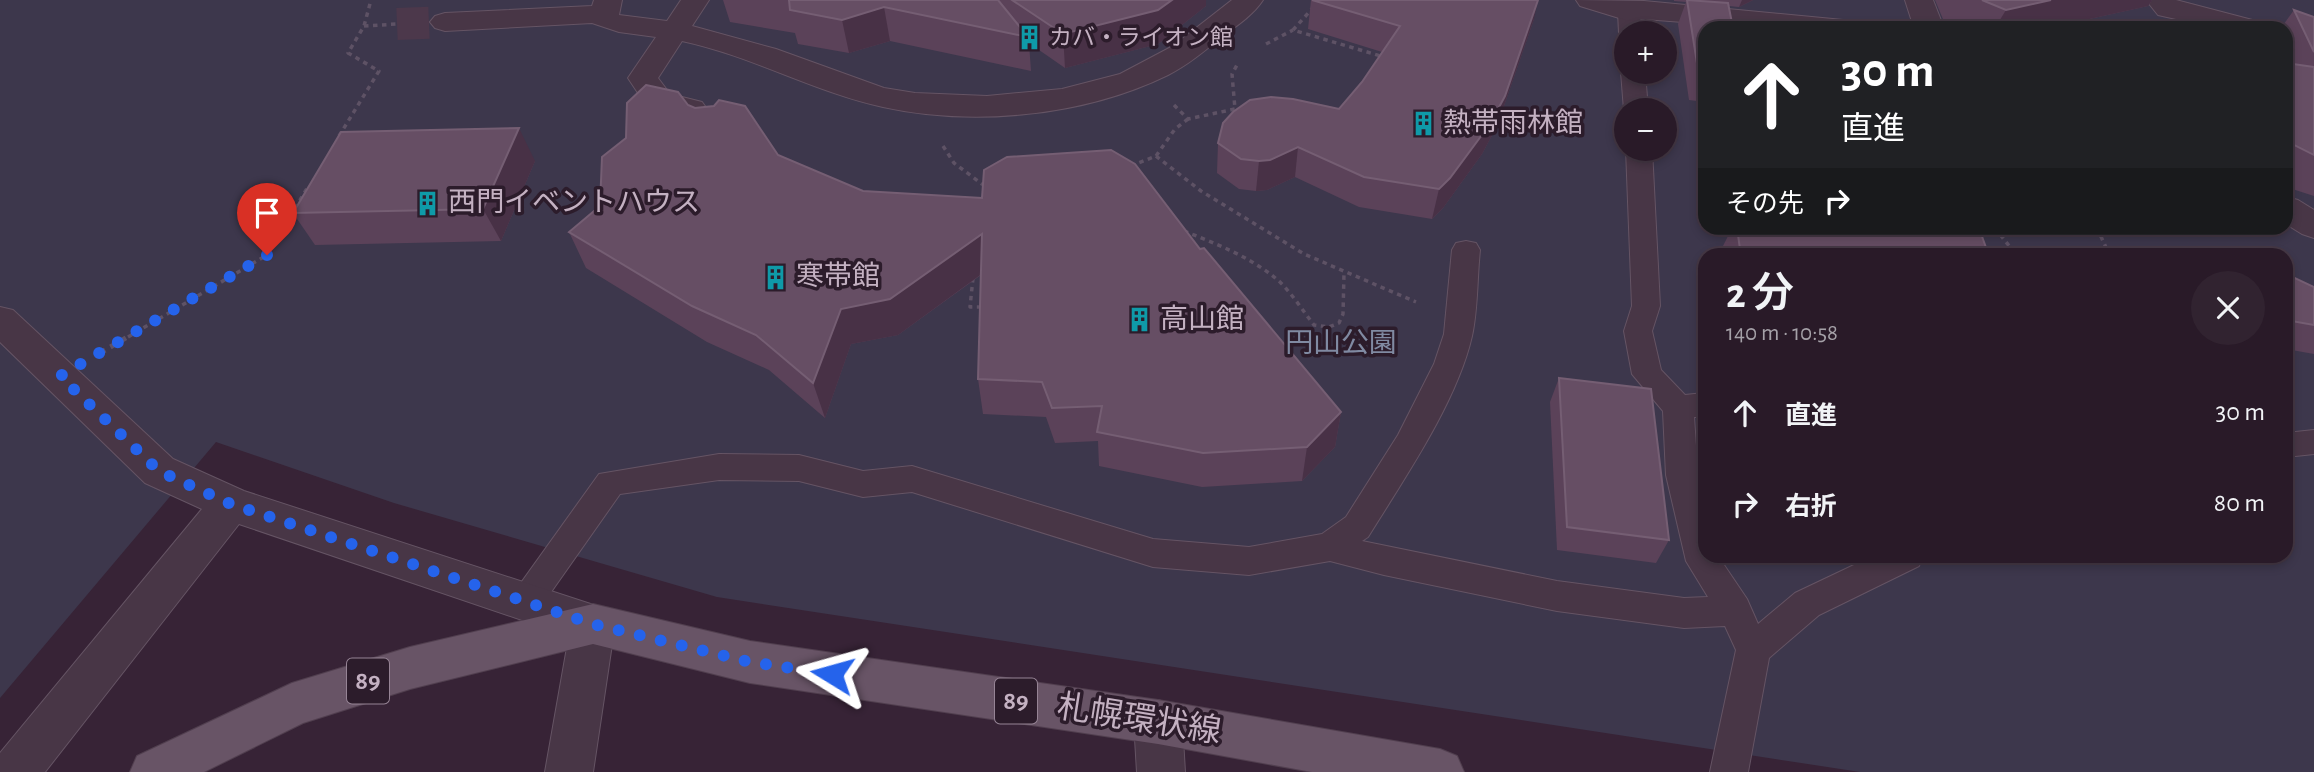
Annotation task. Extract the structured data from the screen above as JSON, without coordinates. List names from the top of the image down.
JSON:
{
  "streets": {
    "main road": ["89", "札幌環状線"]
  },
  "parks": ["円山公園"],
  "places": {
    "building": [
      "カバ・ライオン館",
      "熱帯雨林館",
      "西門イベントハウス",
      "寒帯館",
      "高山館"
    ]
  },
  "page": {
    "map_buttons": ["+", "−"],
    "turn": ["30 m", "直進"],
    "then": "その先",
    "heading": ["2 分", "140 m · 10:58"],
    "list": [
      {
        "name": "直進",
        "value": "30 m"
      },
      {
        "name": "右折",
        "value": "80 m"
      }
    ]
  }
}
